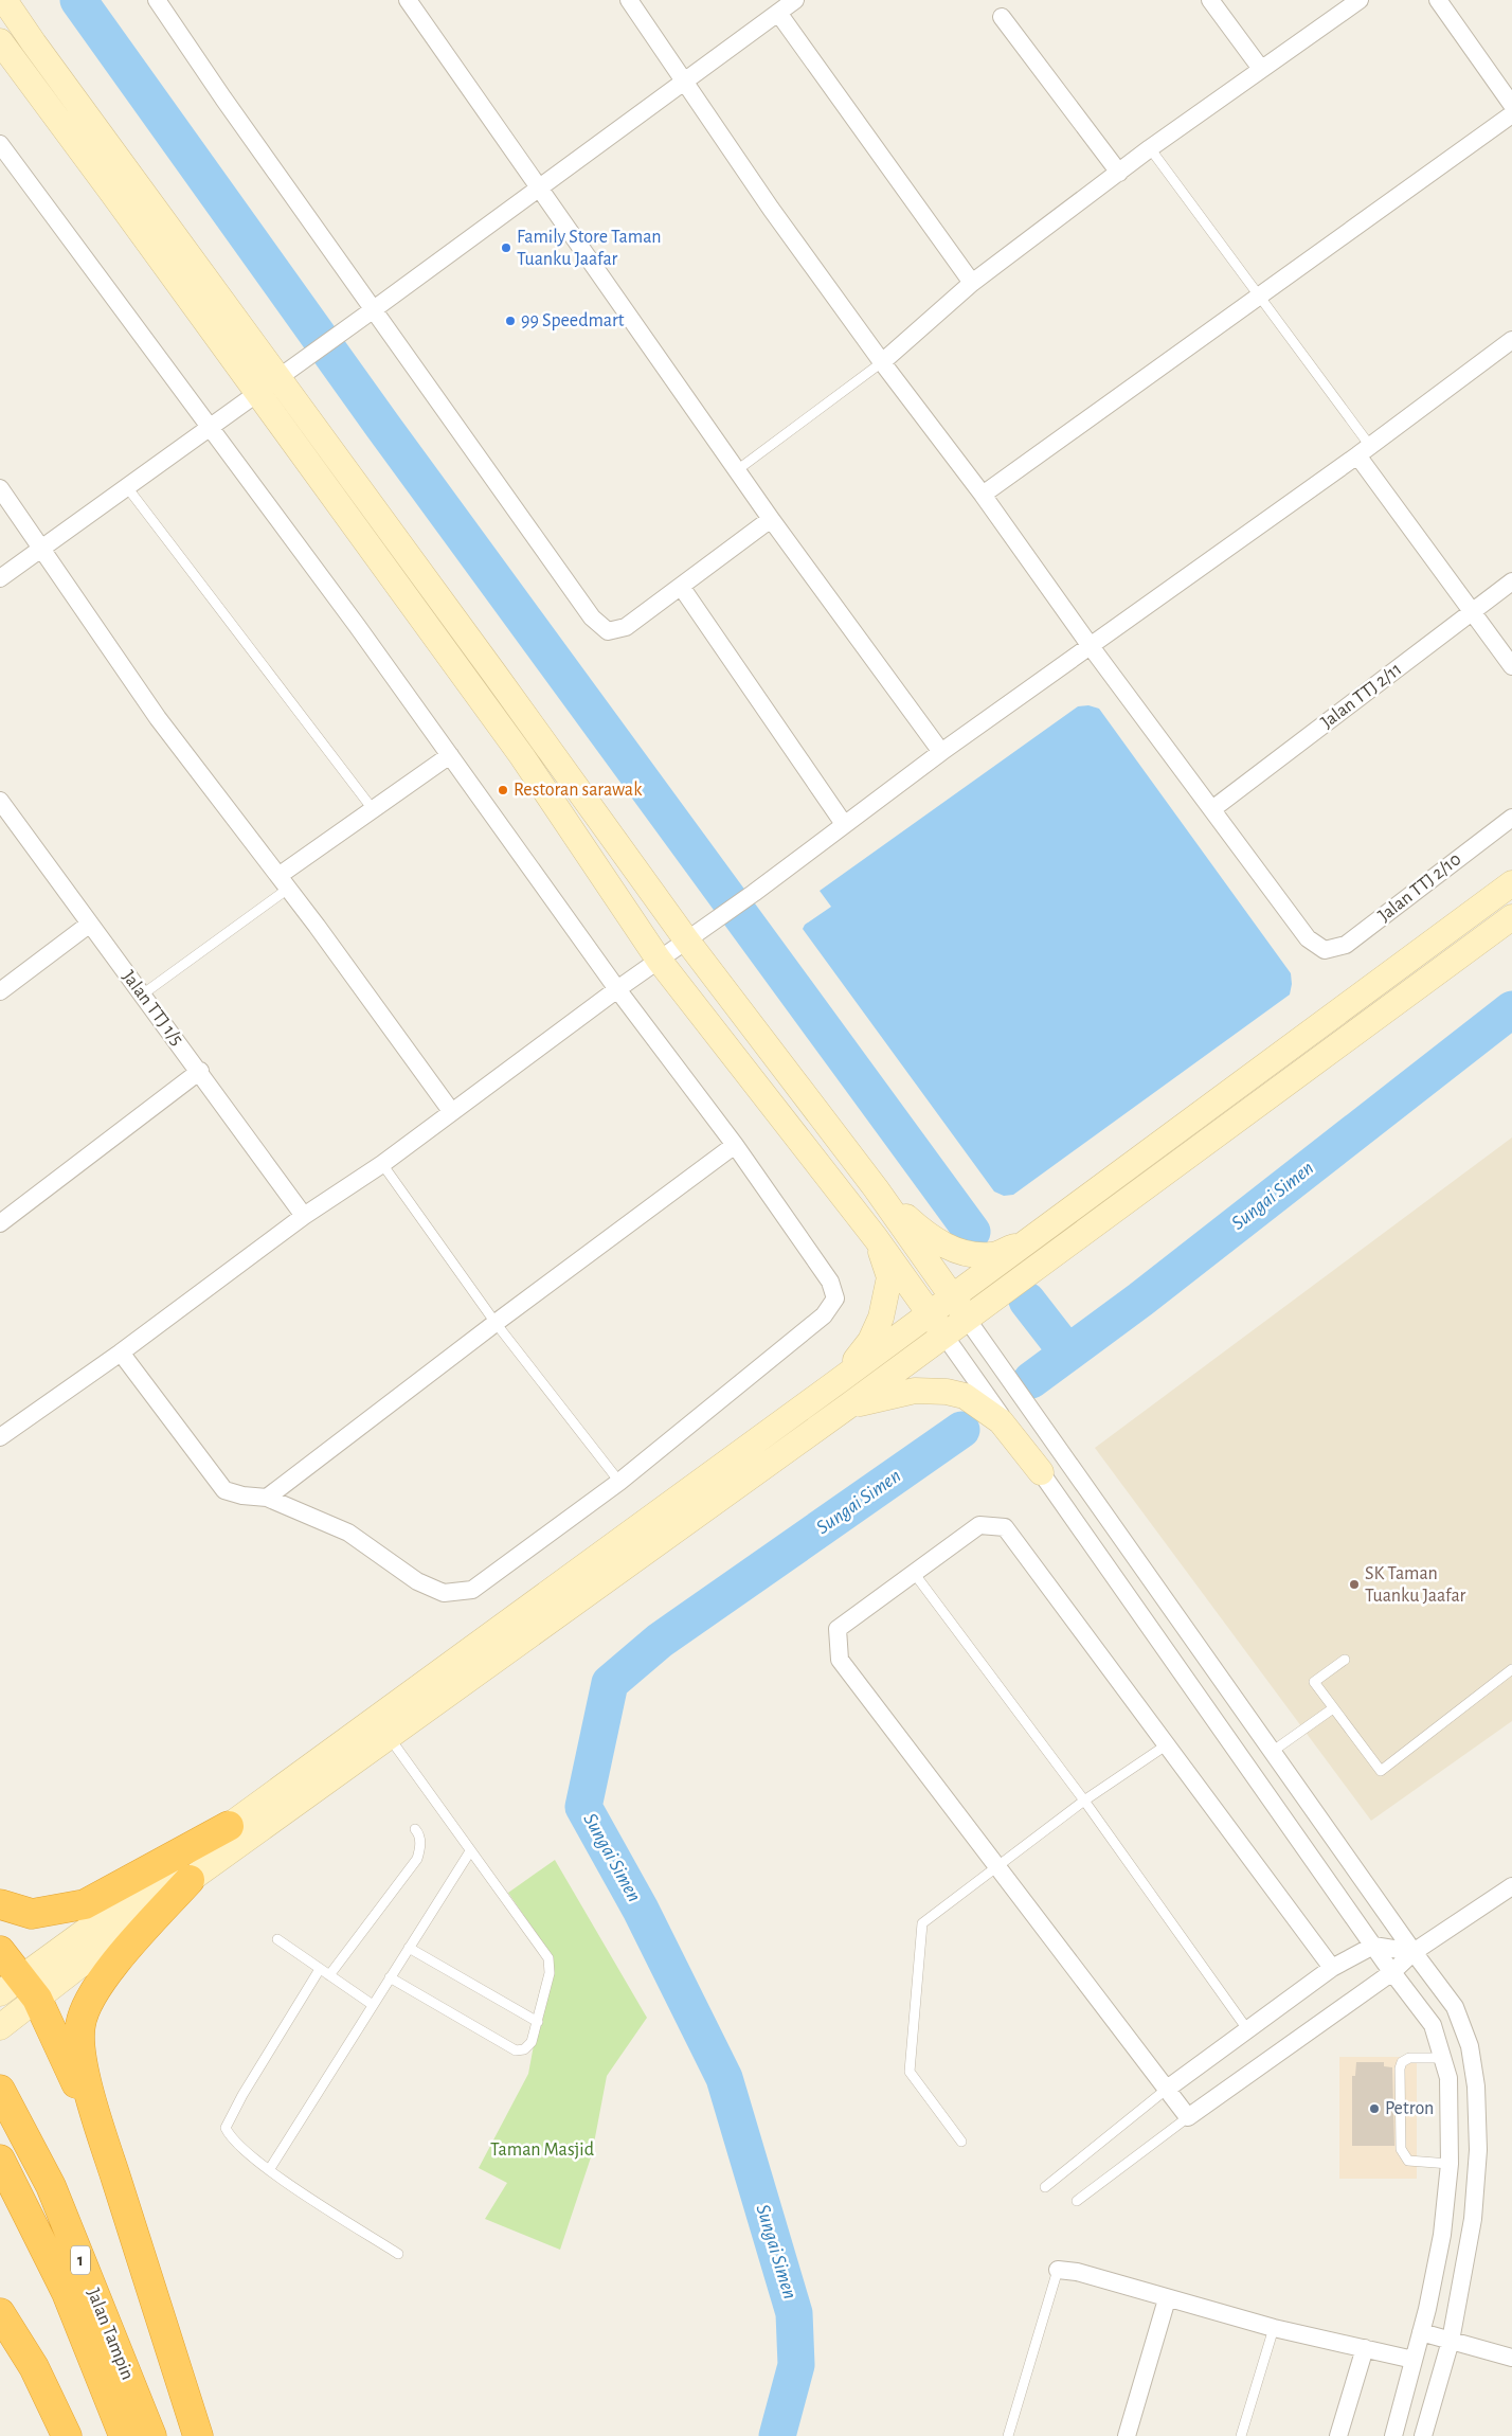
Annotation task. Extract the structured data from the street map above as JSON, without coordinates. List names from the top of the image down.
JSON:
{
  "streets": {
    "highway": ["1", "Jalan Tampin"],
    "street": ["Jalan TTJ 2/11", "Jalan TTJ 2/10", "Jalan TTJ 1/5"]
  },
  "crossings": [
    ["Jalan TTJ 2/11", "Jalan TTJ 2/10"]
  ],
  "water": ["Sungai Simen"],
  "parks": ["Taman Masjid"],
  "places": [
    "Family Store Taman Tuanku Jaafar",
    "99 Speedmart",
    "Restoran sarawak",
    "SK Taman Tuanku Jaafar",
    "Petron"
  ]
}
